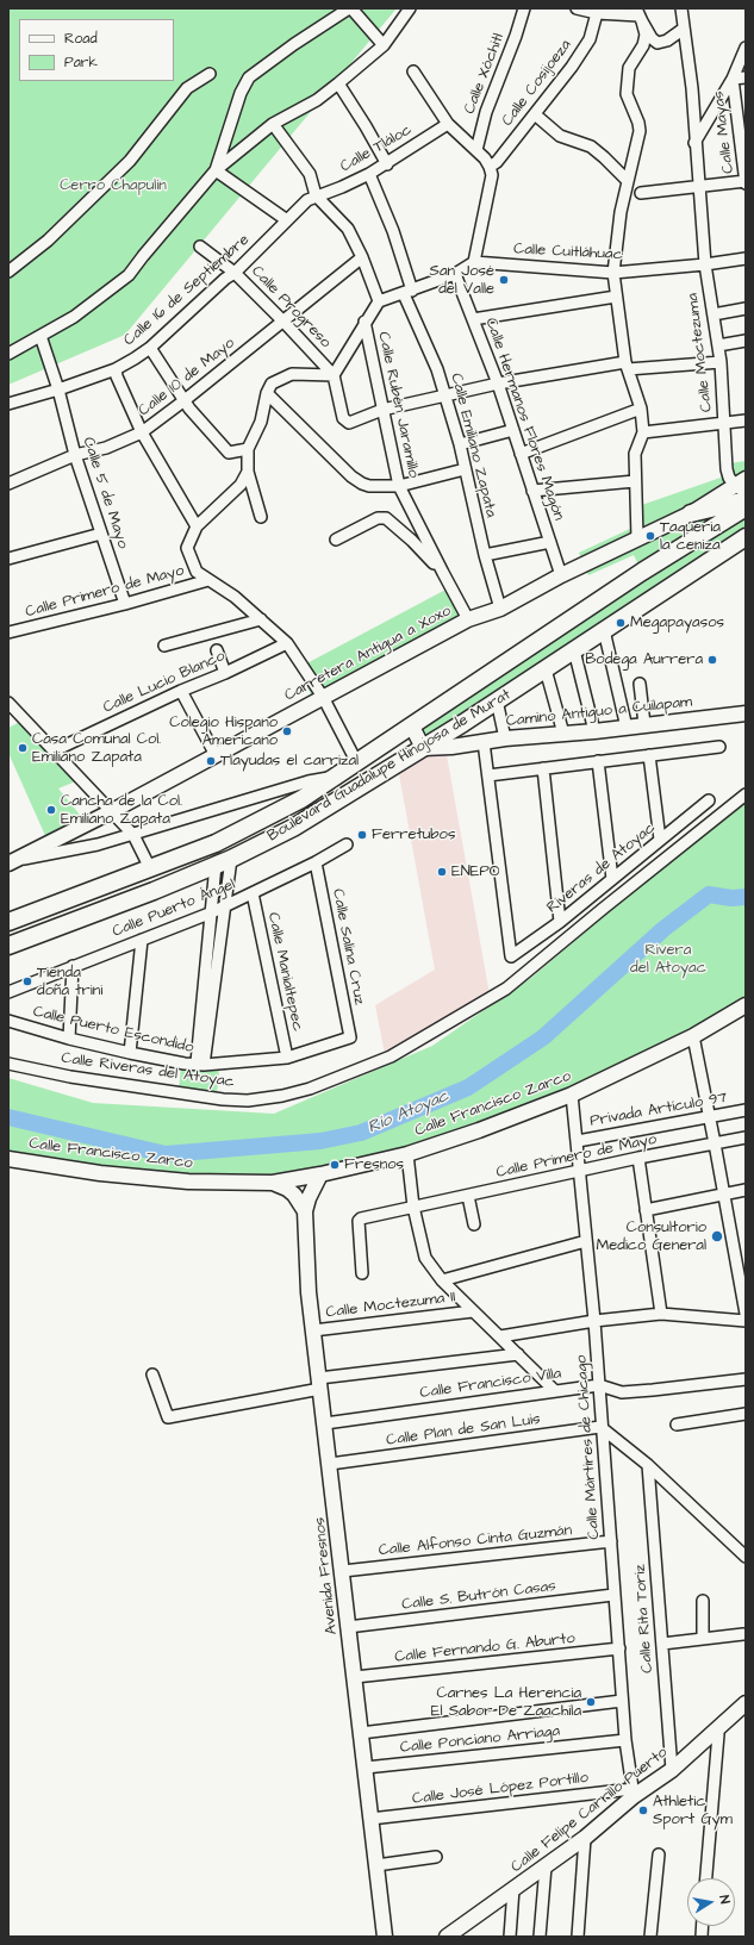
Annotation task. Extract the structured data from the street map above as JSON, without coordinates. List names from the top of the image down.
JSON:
{
  "streets": {
    "main road": ["Boulevard Guadalupe Hinojosa de Murat"],
    "street": [
      "Calle Xóchitl",
      "Calle Cosijoeza",
      "Calle Mayas",
      "Calle Tláloc",
      "Calle Cuitláhuac",
      "Calle 16 de Septiembre",
      "Calle Progreso",
      "Calle Moctezuma",
      "Calle 10 de Mayo",
      "Calle Rubén Jaramillo",
      "Calle Hermanos Flores Magón",
      "Calle Emiliano Zapata",
      "Calle 5 de Mayo",
      "Calle Primero de Mayo",
      "Carretera Antigua a Xoxo",
      "Calle Lucio Blanco",
      "Camino Antiguo a Cuilapam",
      "Riveras de Atoyac",
      "Calle Puerto Ángel",
      "Calle Salina Cruz",
      "Calle Manialtepec",
      "Calle Puerto Escondido",
      "Calle Riveras del Atoyac",
      "Calle Francisco Zarco",
      "Privada Artículo 97",
      "Calle Moctezuma II",
      "Calle Francisco Villa",
      "Calle Plan de San Luis",
      "Calle Mártires de Chicago",
      "Calle Alfonso Cinta Guzmán",
      "Avenida Fresnos",
      "Calle S. Butrón Casas",
      "Calle Rita Toriz",
      "Calle Fernando G. Aburto",
      "Calle Ponciano Arriaga",
      "Calle José López Portillo",
      "Calle Felipe Carrillo Puerto"
    ]
  },
  "crossings": [
    ["Calle Tláloc", "Calle 16 de Septiembre"],
    ["Calle Tláloc", "Calle Emiliano Zapata"],
    ["Calle Cuitláhuac", "Calle Moctezuma"],
    ["Calle 16 de Septiembre", "Calle Progreso"],
    ["Calle 16 de Septiembre", "Calle 5 de Mayo"],
    ["Calle Progreso", "Calle 10 de Mayo"],
    ["Calle Moctezuma", "Carretera Antigua a Xoxo"],
    ["Calle 10 de Mayo", "Calle 5 de Mayo"],
    ["Calle Rubén Jaramillo", "Carretera Antigua a Xoxo"],
    ["Calle Hermanos Flores Magón", "Carretera Antigua a Xoxo"],
    ["Calle Emiliano Zapata", "Carretera Antigua a Xoxo"],
    ["Calle 5 de Mayo", "Calle Primero de Mayo"],
    ["Calle Primero de Mayo", "Calle Mártires de Chicago"],
    ["Camino Antiguo a Cuilapam", "Boulevard Guadalupe Hinojosa de Murat"],
    ["Calle Puerto Ángel", "Calle Salina Cruz"],
    ["Calle Puerto Ángel", "Calle Manialtepec"],
    ["Calle Salina Cruz", "Calle Puerto Escondido"],
    ["Calle Manialtepec", "Calle Puerto Escondido"],
    ["Calle Francisco Zarco", "Calle Mártires de Chicago"],
    ["Calle Francisco Zarco", "Avenida Fresnos"],
    ["Privada Artículo 97", "Calle Mártires de Chicago"],
    ["Calle Moctezuma II", "Avenida Fresnos"],
    ["Calle Francisco Villa", "Calle Mártires de Chicago"],
    ["Calle Francisco Villa", "Avenida Fresnos"],
    ["Calle Plan de San Luis", "Calle Mártires de Chicago"],
    ["Calle Plan de San Luis", "Avenida Fresnos"],
    ["Calle Mártires de Chicago", "Calle Alfonso Cinta Guzmán"],
    ["Calle Mártires de Chicago", "Calle S. Butrón Casas"],
    ["Calle Mártires de Chicago", "Calle Fernando G. Aburto"],
    ["Calle Mártires de Chicago", "Calle Ponciano Arriaga"],
    ["Calle Mártires de Chicago", "Calle José López Portillo"],
    ["Calle Mártires de Chicago", "Calle Felipe Carrillo Puerto"],
    ["Calle Alfonso Cinta Guzmán", "Avenida Fresnos"],
    ["Avenida Fresnos", "Calle S. Butrón Casas"],
    ["Avenida Fresnos", "Calle Fernando G. Aburto"],
    ["Avenida Fresnos", "Calle Ponciano Arriaga"],
    ["Avenida Fresnos", "Calle José López Portillo"],
    ["Calle Rita Toriz", "Calle Felipe Carrillo Puerto"],
    ["Calle José López Portillo", "Calle Felipe Carrillo Puerto"]
  ],
  "water": ["Río Atoyac"],
  "parks": ["Cerro Chapulín", "Rivera del Atoyac"],
  "places": [
    "San José del Valle",
    "Taqueria la ceniza",
    "Megapayasos",
    "Bodega Aurrera",
    "Colegio Hispano Americano",
    "Casa Comunal Col. Emiliano Zapata",
    "Tlayudas el carrizal",
    "Cancha de la Col. Emiliano Zapata",
    "Ferretubos",
    "ENEPO",
    "Tienda doña trini",
    "Fresnos",
    "Consultorio Medico General",
    "Carnes La Herencia El Sabor De Zaachila",
    "Athletic Sport Gym"
  ],
  "legend": ["Road", "Park"],
  "north": "right"
}
